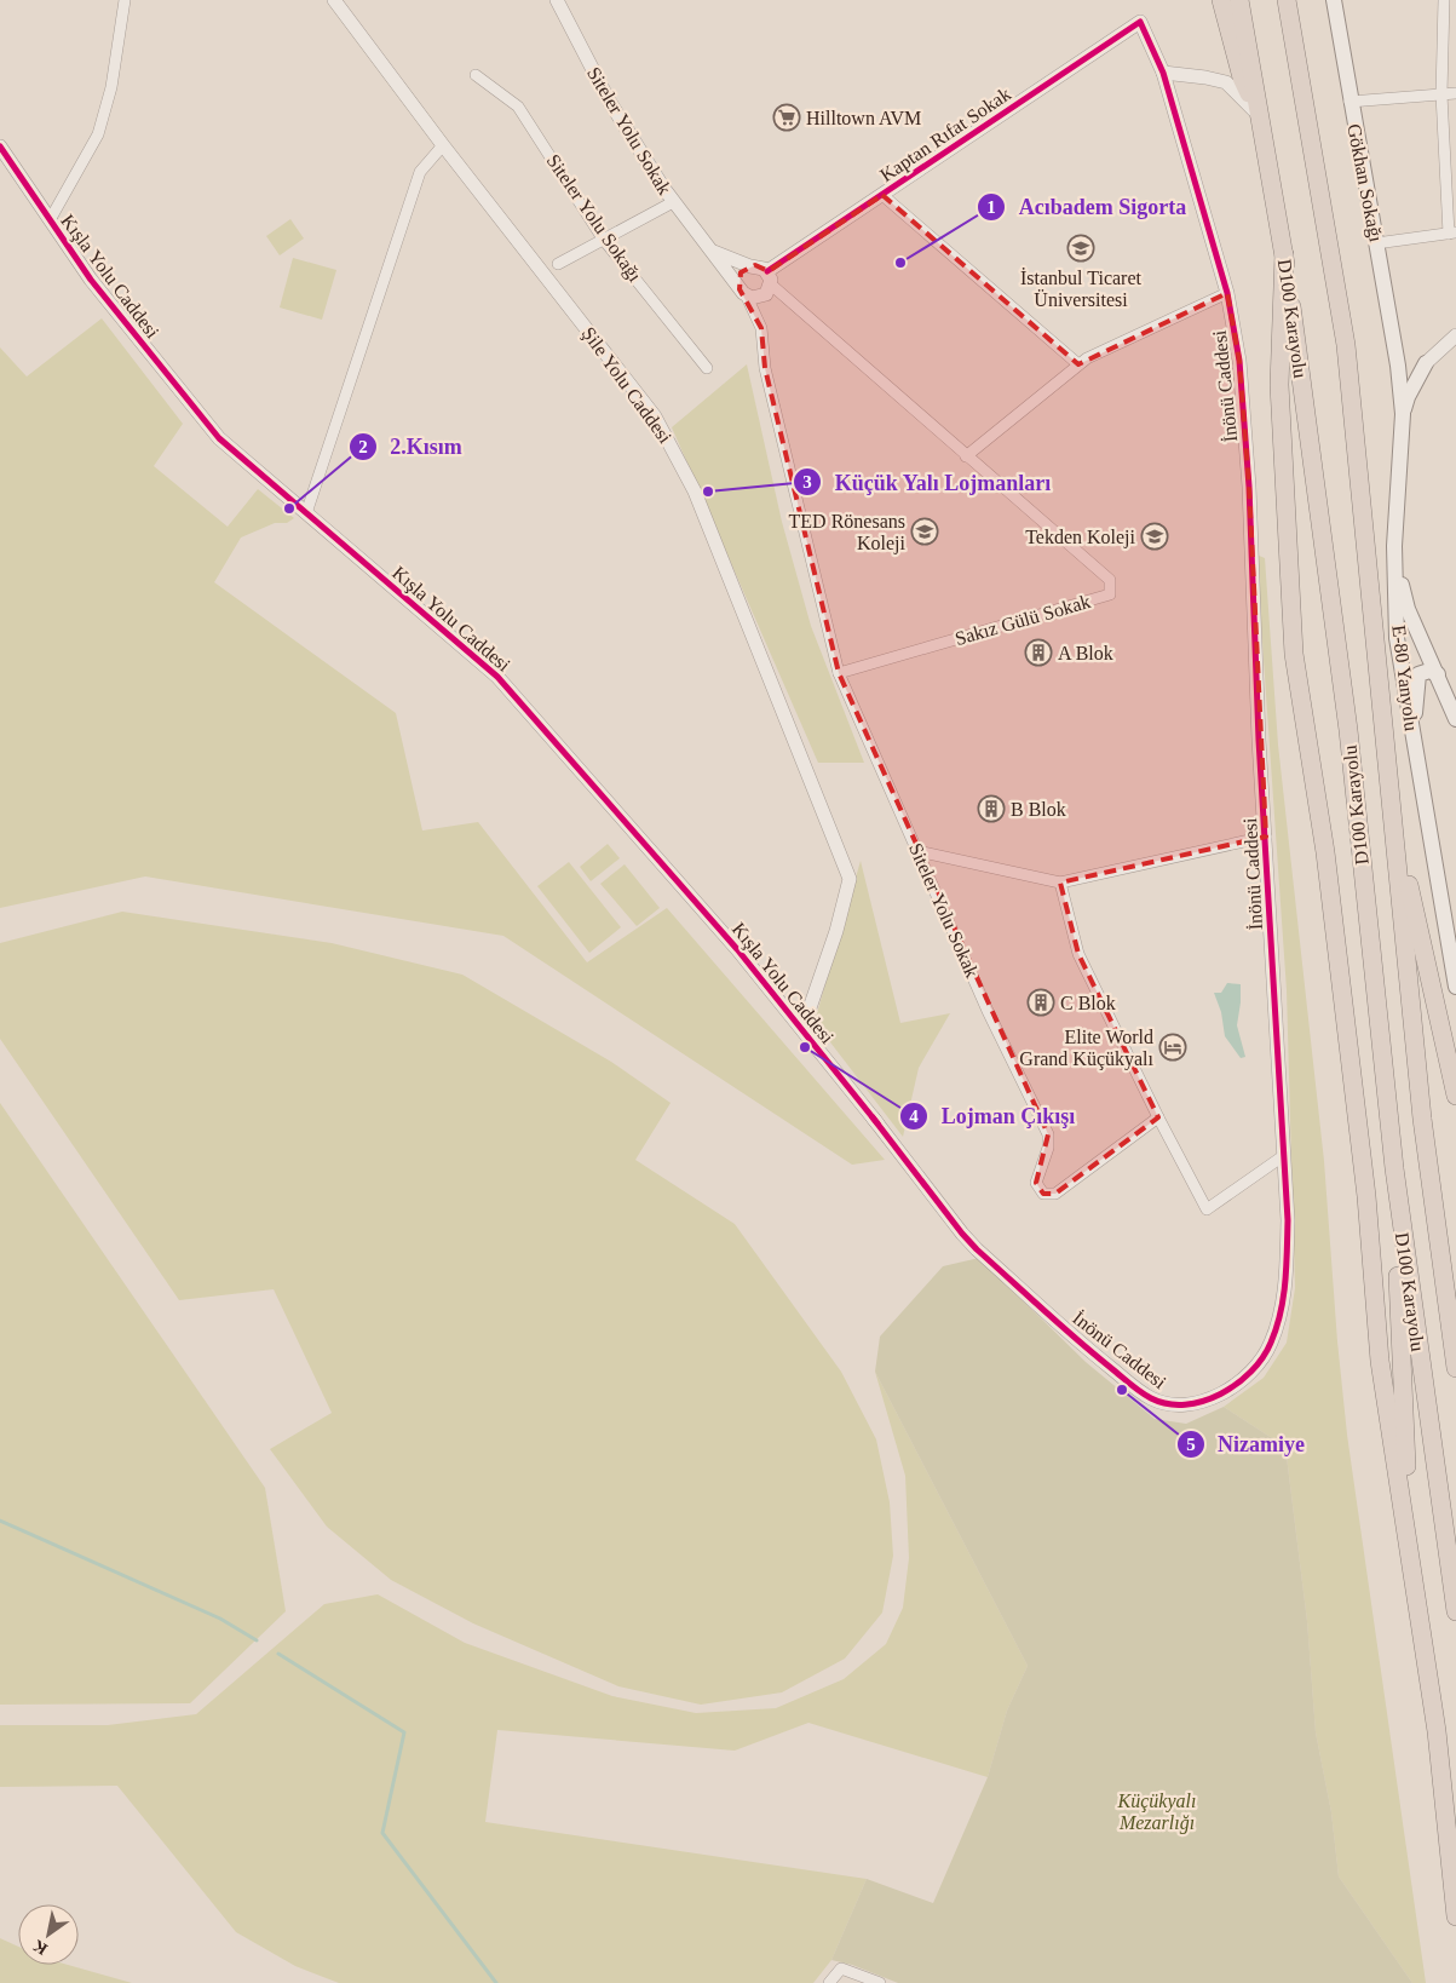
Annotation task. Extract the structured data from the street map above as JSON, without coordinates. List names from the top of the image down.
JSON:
{
  "streets": {
    "highway": ["D100 Karayolu"],
    "main road": ["Gökhan Sokağı", "E-80 Yanyolu"],
    "street": [
      "Siteler Yolu Sokak",
      "Kaptan Rıfat Sokak",
      "Siteler Yolu Sokağı",
      "Kışla Yolu Caddesi",
      "Şile Yolu Caddesi",
      "İnönü Caddesi",
      "Sakız Gülü Sokak"
    ]
  },
  "crossings": [
    ["Siteler Yolu Sokak", "Kaptan Rıfat Sokak"],
    ["Siteler Yolu Sokak", "Sakız Gülü Sokak"],
    ["Kaptan Rıfat Sokak", "İnönü Caddesi"],
    ["Kaptan Rıfat Sokak", "Sakız Gülü Sokak"],
    ["Gökhan Sokağı", "E-80 Yanyolu"],
    ["Kışla Yolu Caddesi", "Şile Yolu Caddesi"],
    ["Kışla Yolu Caddesi", "İnönü Caddesi"]
  ],
  "parks": ["Küçükyalı Mezarlığı"],
  "places": {
    "supermarket": ["Hilltown AVM"],
    "school or university": ["İstanbul Ticaret Üniversitesi", "TED Rönesans Koleji", "Tekden Koleji"],
    "other": [
      "Acıbadem Sigorta",
      "Küçük Yalı Lojmanları",
      "2.Kısım",
      "Lojman Çıkışı",
      "Nizamiye"
    ],
    "building": ["A Blok", "B Blok", "C Blok"],
    "hotel": ["Elite World Grand Küçükyalı"]
  },
  "north": "bottom left"
}
